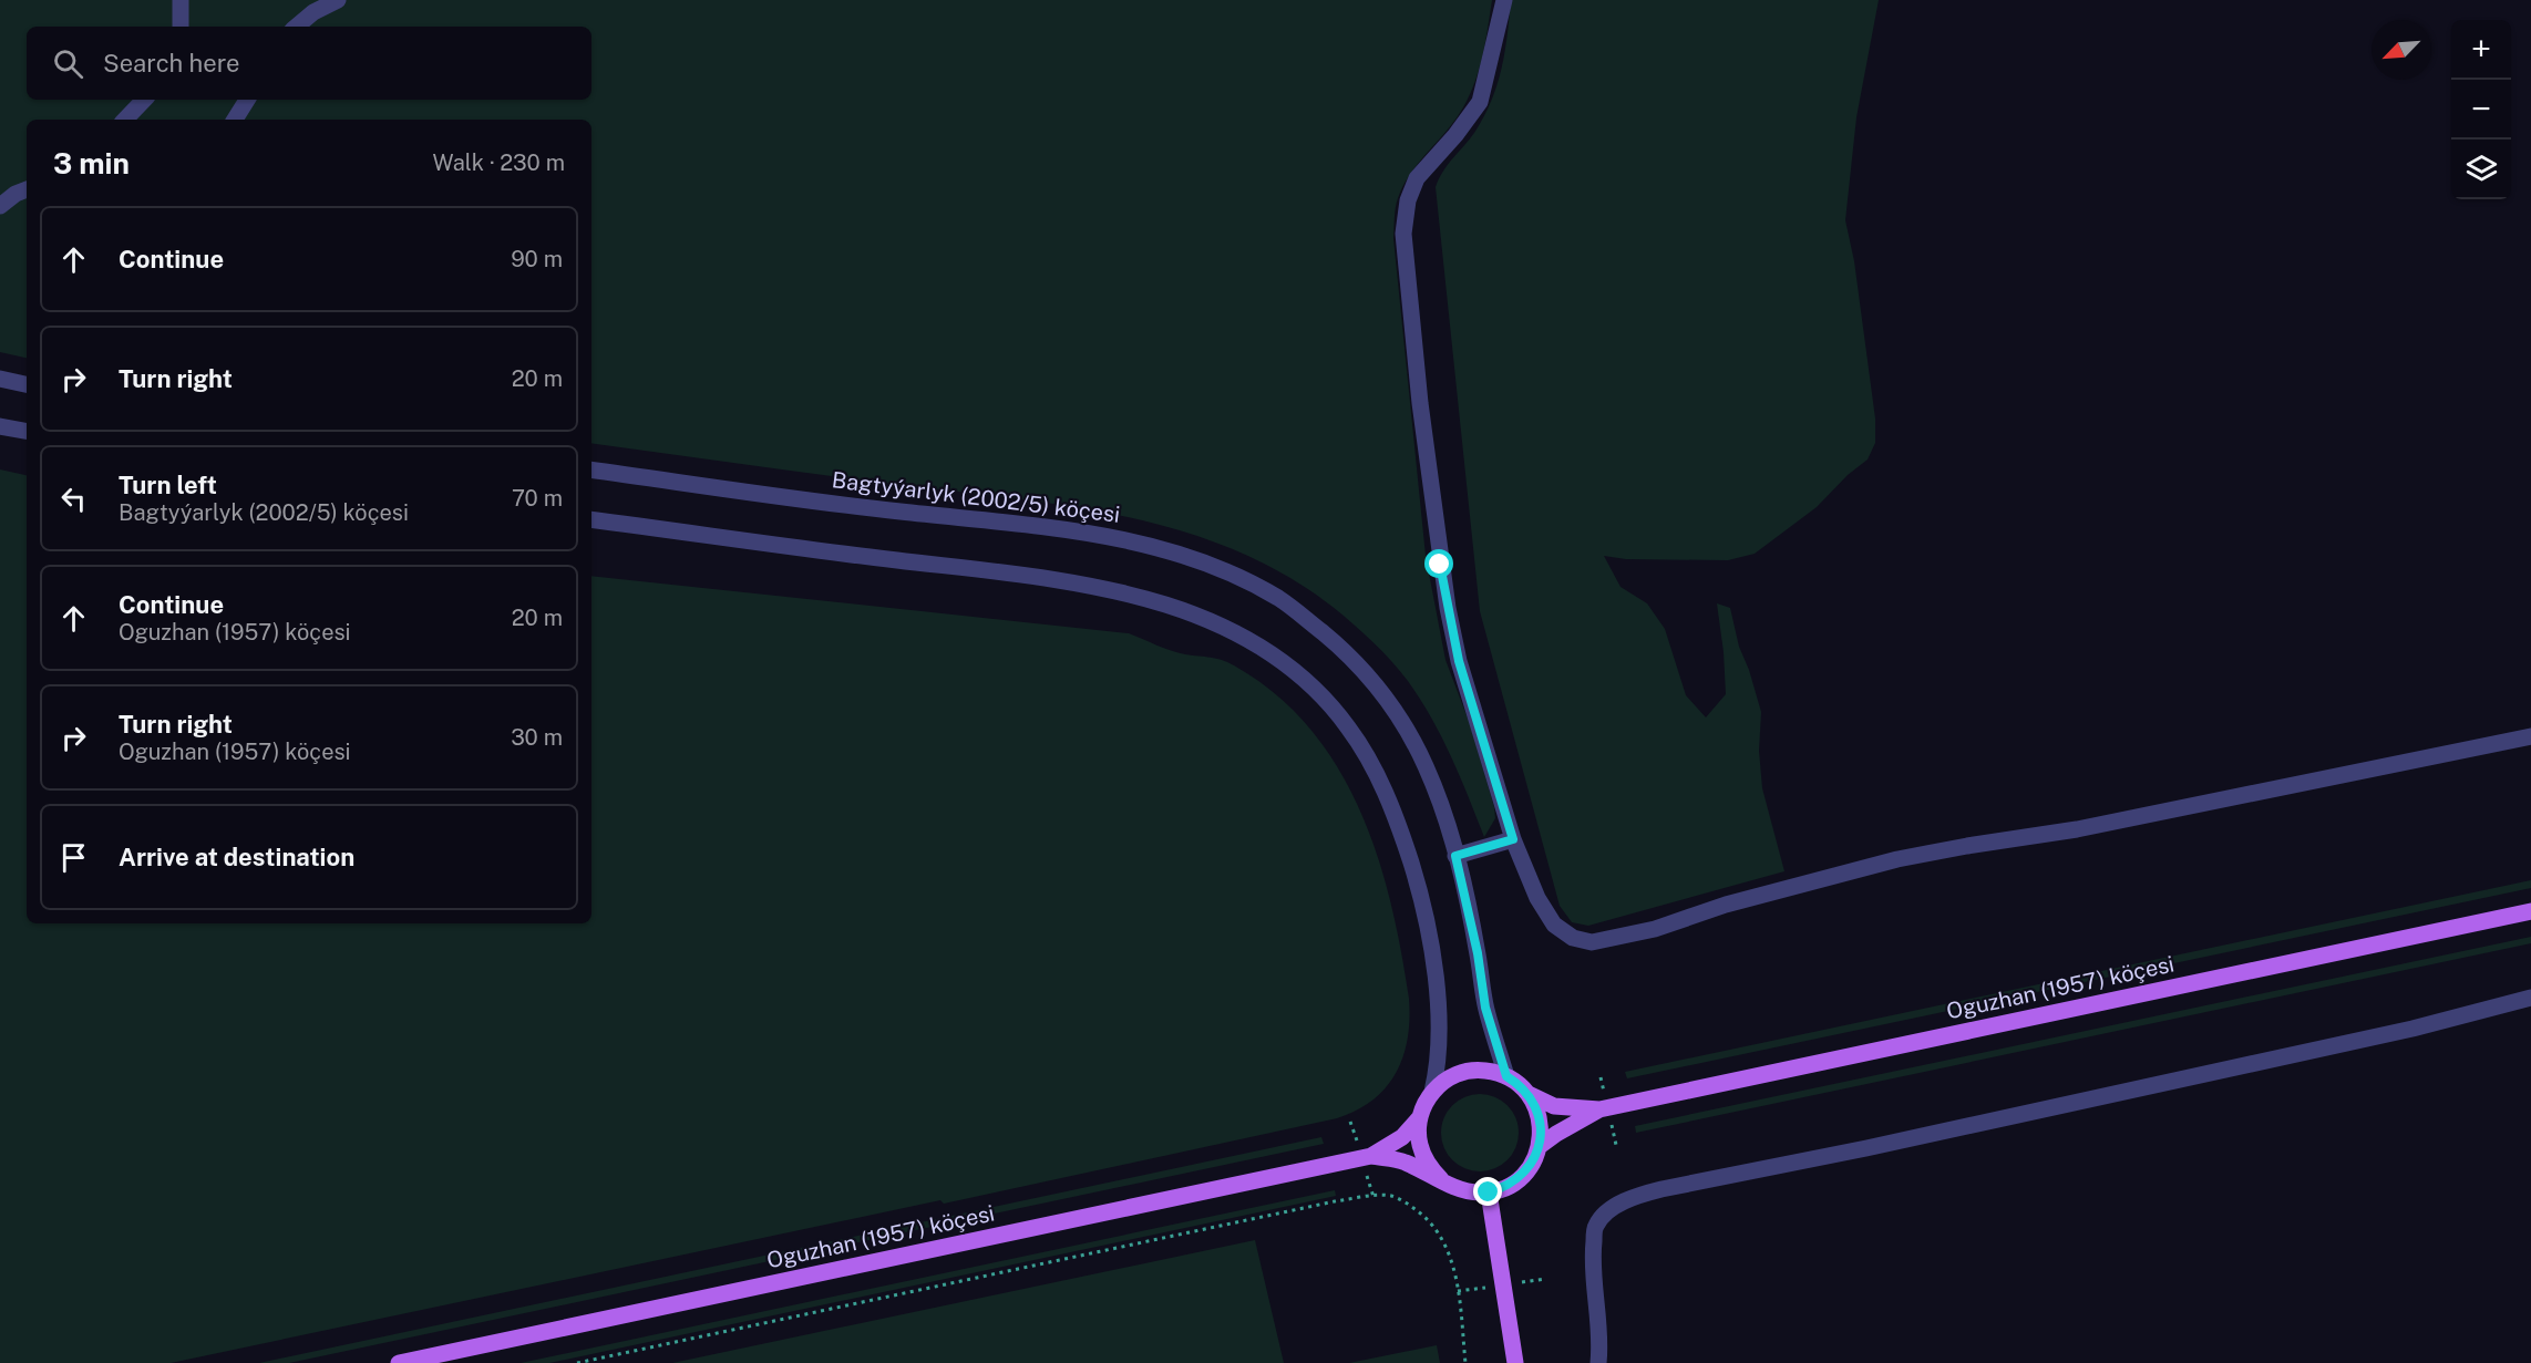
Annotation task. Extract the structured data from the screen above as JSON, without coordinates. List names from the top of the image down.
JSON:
{
  "streets": {
    "main road": ["Oguzhan (1957) köçesi"],
    "street": ["Bagtyýarlyk (2002/5) köçesi"]
  },
  "crossings": [
    ["Bagtyýarlyk (2002/5) köçesi", "Oguzhan (1957) köçesi"]
  ],
  "north": "bottom left",
  "page": {
    "map_buttons": ["+", "−"],
    "search": "Search here",
    "heading": ["3 min", "Walk · 230 m"],
    "list": [
      ["Continue", "90 m"],
      ["Turn right", "20 m"],
      ["Turn left", "Bagtyýarlyk (2002/5) köçesi", "70 m"],
      ["Continue", "Oguzhan (1957) köçesi", "20 m"],
      ["Turn right", "Oguzhan (1957) köçesi", "30 m"],
      "Arrive at destination"
    ]
  }
}
